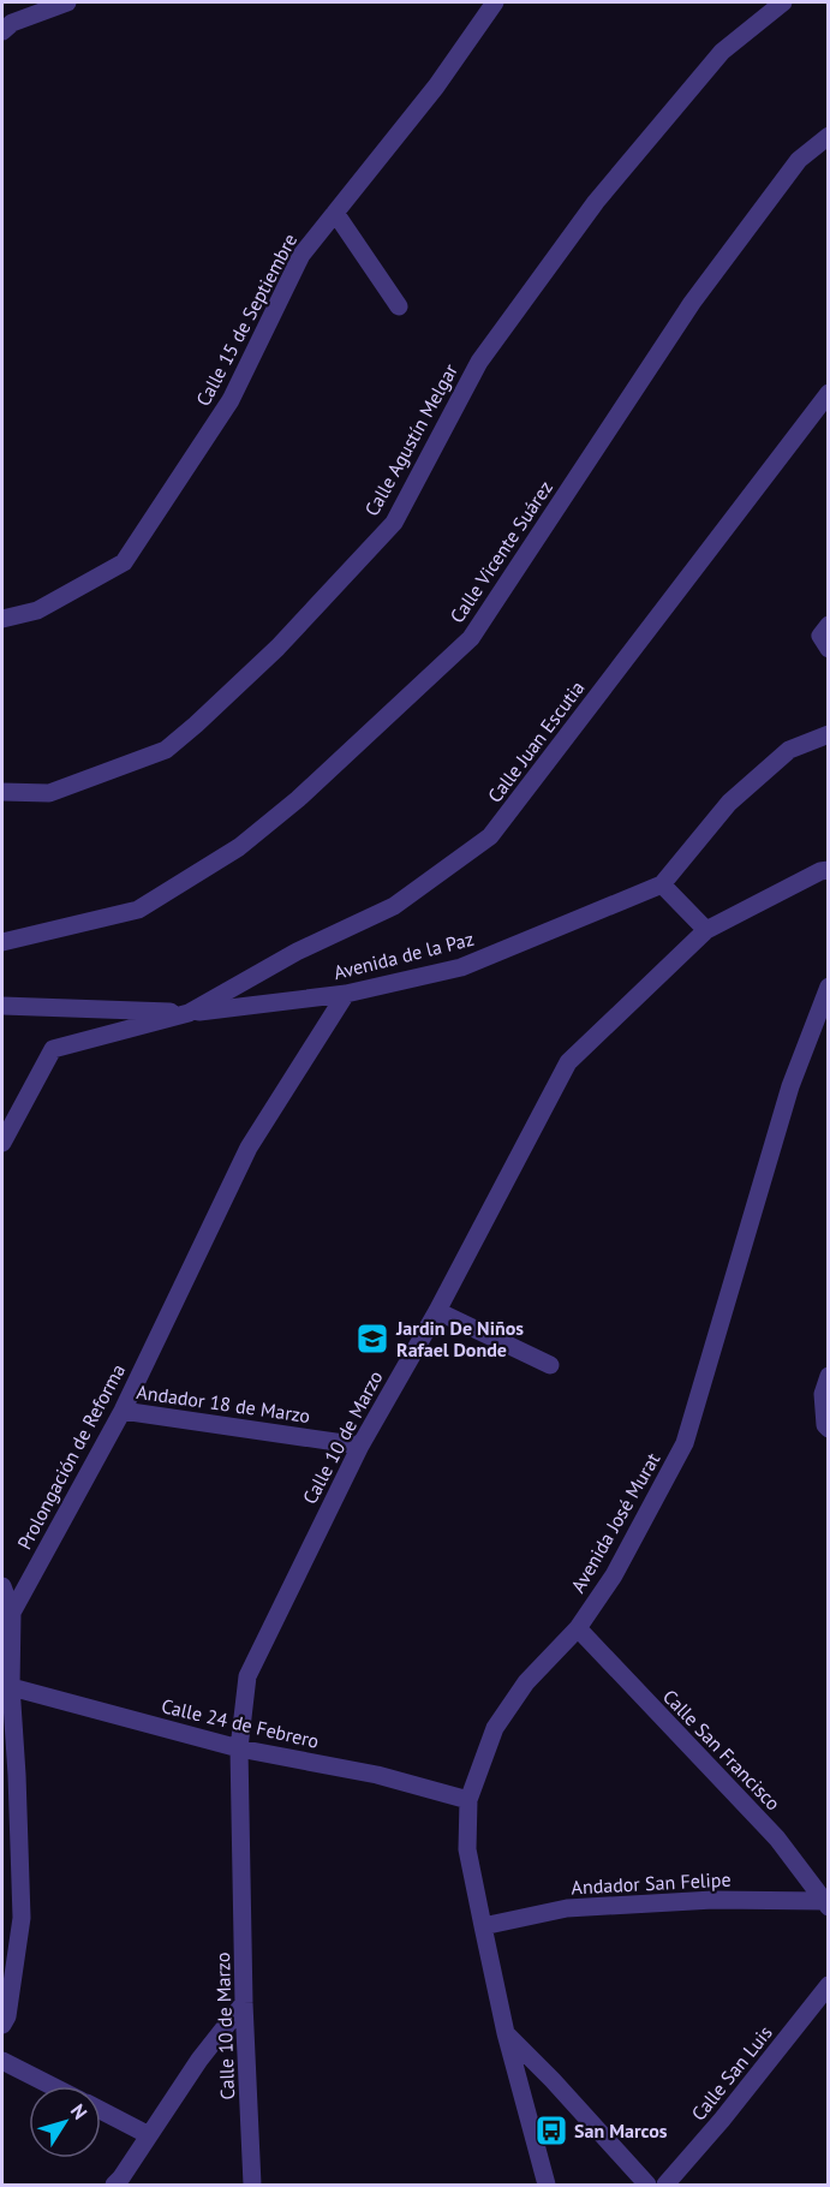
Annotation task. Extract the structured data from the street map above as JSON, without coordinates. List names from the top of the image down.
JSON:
{
  "streets": {
    "street": [
      "Calle 15 de Septiembre",
      "Calle Agustín Melgar",
      "Calle Vicente Suárez",
      "Calle Juan Escutia",
      "Avenida de la Paz",
      "Andador 18 de Marzo",
      "Calle 10 de Marzo",
      "Prolongación de Reforma",
      "Avenida José Murat",
      "Calle 24 de Febrero",
      "Calle San Francisco",
      "Andador San Felipe",
      "Calle San Luis"
    ]
  },
  "crossings": [
    ["Calle Juan Escutia", "Avenida de la Paz"],
    ["Avenida de la Paz", "Prolongación de Reforma"],
    ["Andador 18 de Marzo", "Calle 10 de Marzo"],
    ["Andador 18 de Marzo", "Prolongación de Reforma"],
    ["Calle 10 de Marzo", "Calle 24 de Febrero"],
    ["Prolongación de Reforma", "Calle 24 de Febrero"],
    ["Avenida José Murat", "Calle 24 de Febrero"],
    ["Avenida José Murat", "Calle San Francisco"],
    ["Avenida José Murat", "Andador San Felipe"],
    ["Calle San Francisco", "Andador San Felipe"]
  ],
  "places": {
    "school or university": ["Jardin De Niños Rafael Donde"],
    "bus stop": ["San Marcos"]
  },
  "north": "top right"
}
